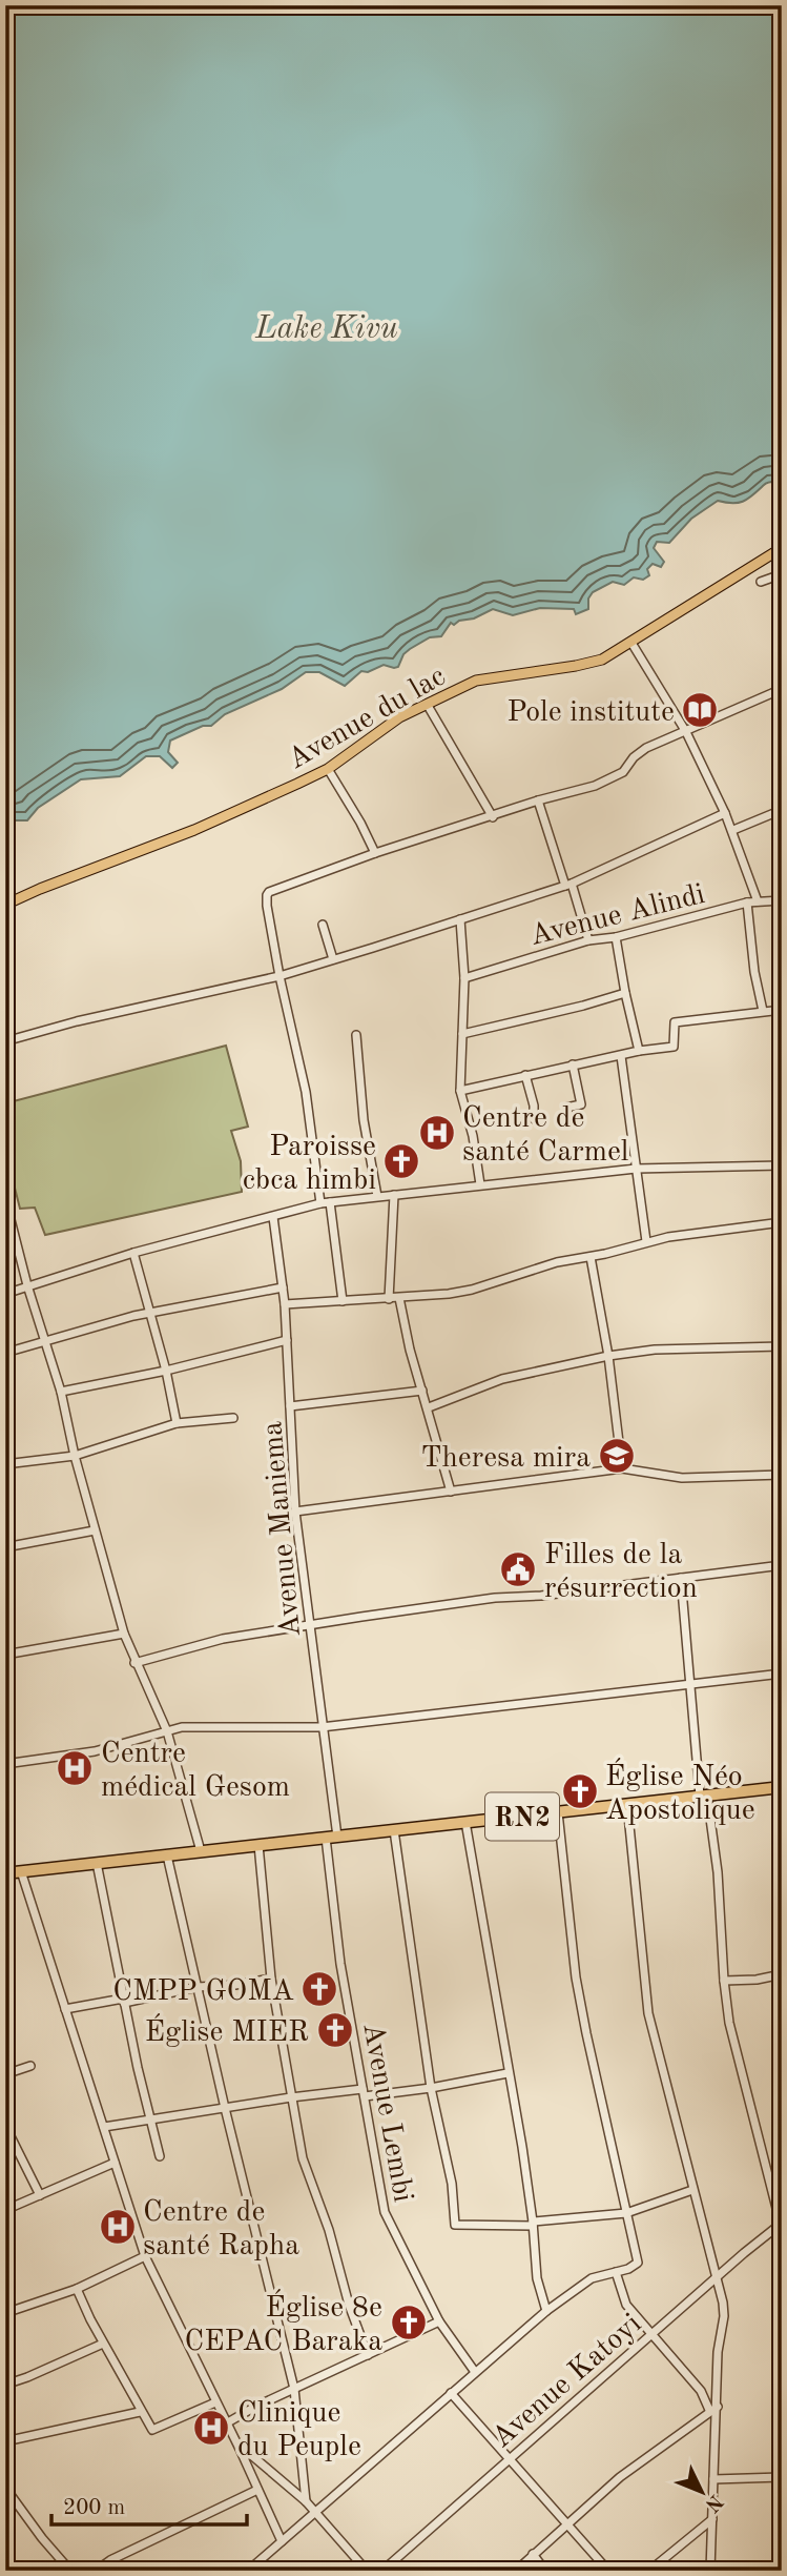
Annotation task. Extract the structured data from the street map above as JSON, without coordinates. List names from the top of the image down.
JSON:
{
  "streets": {
    "highway": ["RN2"],
    "main road": ["Avenue du lac"],
    "street": [
      "Avenue Alindi",
      "Avenue Maniema",
      "Avenue Lembi",
      "Avenue Katoyi"
    ]
  },
  "crossings": [
    ["Avenue Maniema", "RN2"],
    ["Avenue Maniema", "Avenue Lembi"],
    ["RN2", "Avenue Lembi"]
  ],
  "water": ["Lake Kivu"],
  "places": {
    "library": ["Pole institute"],
    "hospital": [
      "Centre de santé Carmel",
      "Centre médical Gesom",
      "Centre de santé Rapha",
      "Clinique du Peuple"
    ],
    "church": [
      "Paroisse cbca himbi",
      "Église Néo Apostolique",
      "CMPP GOMA",
      "Église MIER",
      "Église 8e CEPAC Baraka"
    ],
    "school or university": ["Theresa mira"],
    "public building": ["Filles de la résurrection"]
  },
  "scale_bar": "200 m",
  "north": "bottom right"
}
